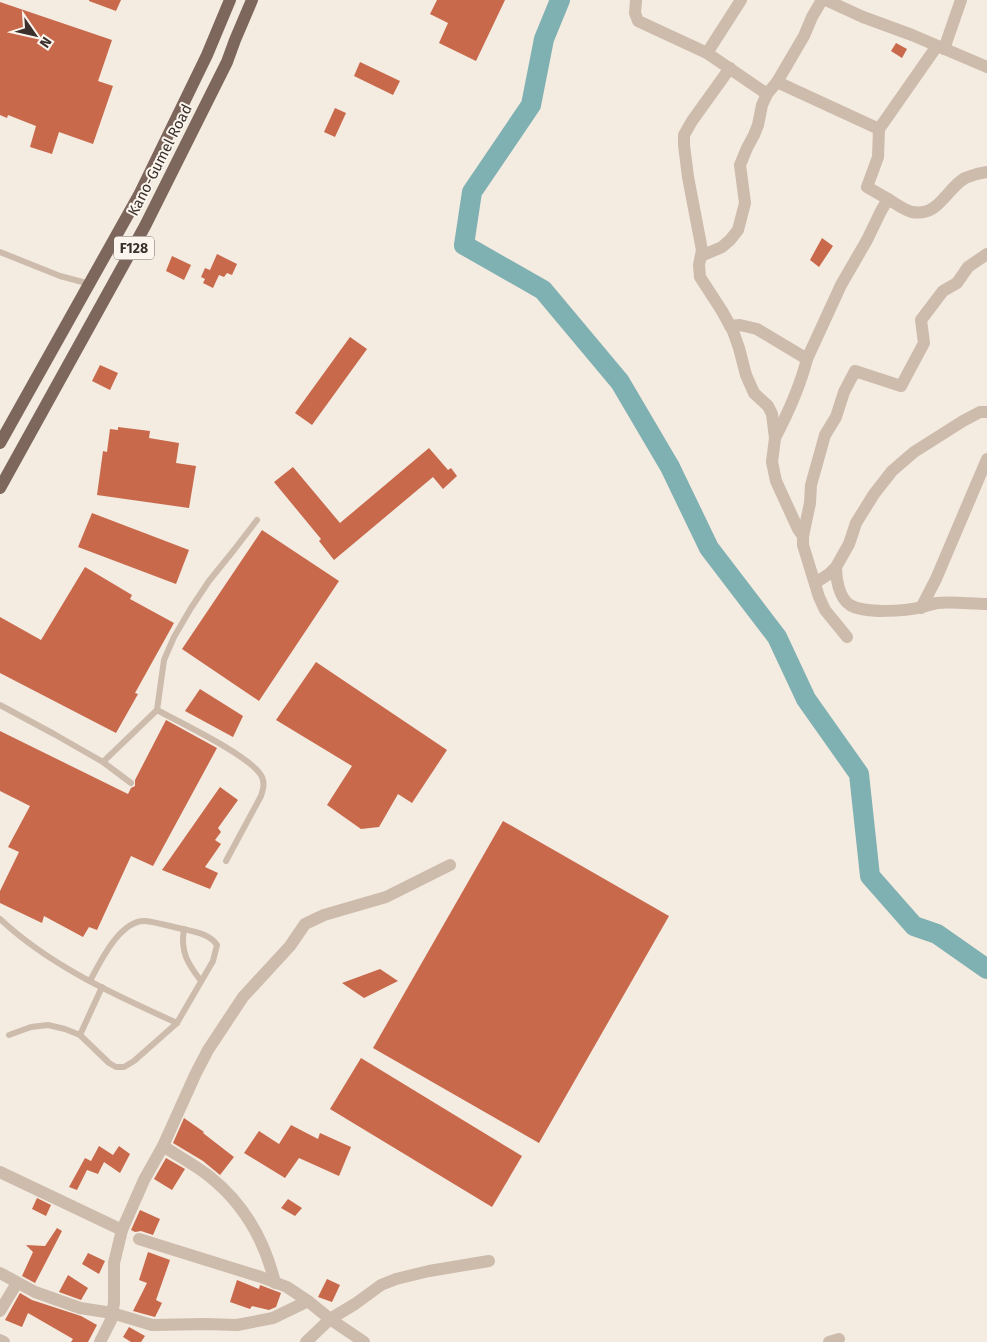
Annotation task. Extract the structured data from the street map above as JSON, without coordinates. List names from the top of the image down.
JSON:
{
  "streets": {
    "main road": ["Kano-Gumel Road", "F128"]
  },
  "north": "bottom right"
}
